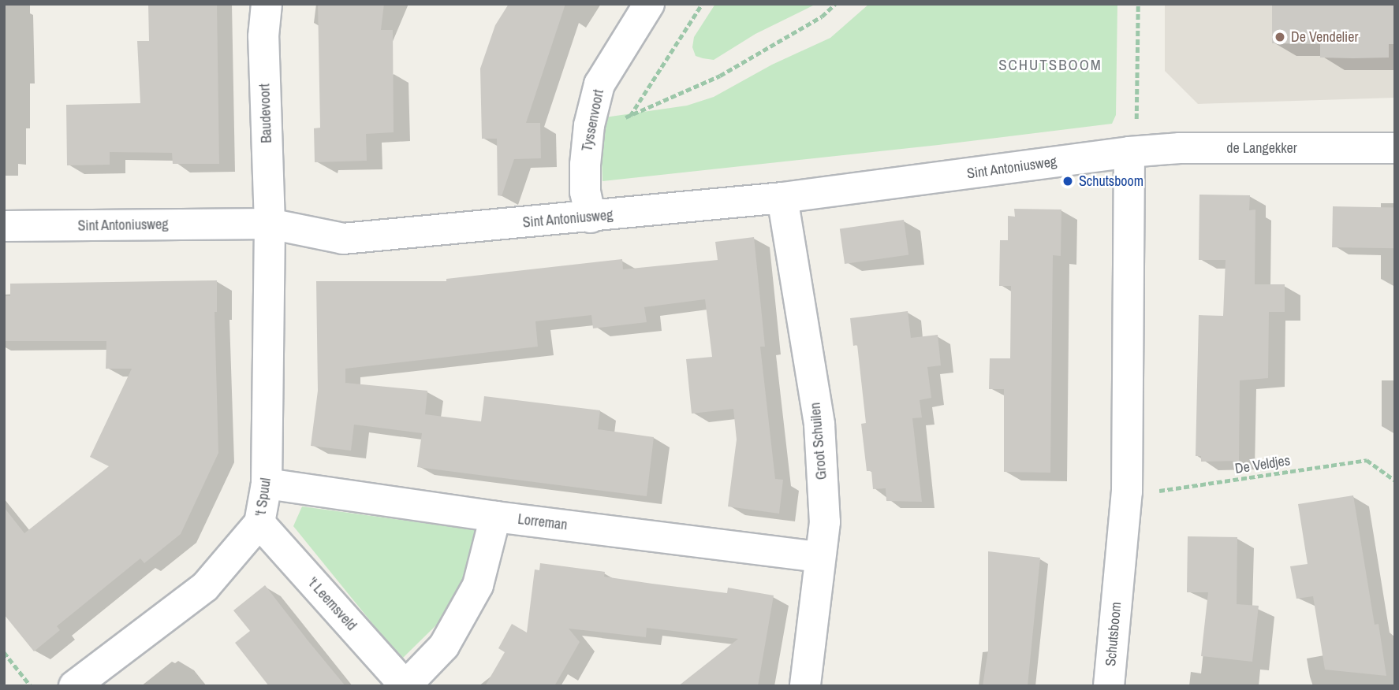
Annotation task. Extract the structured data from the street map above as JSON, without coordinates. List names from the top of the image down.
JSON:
{
  "streets": {
    "street": [
      "Baudevoort",
      "Tyssenvoort",
      "de Langekker",
      "Sint Antoniusweg",
      "Groot Schuilen",
      "'t Spuul",
      "Lorreman",
      "'t Leemsveld",
      "Schutsboom"
    ],
    "path": ["De Veldjes"]
  },
  "crossings": [
    ["Baudevoort", "Sint Antoniusweg"],
    ["Baudevoort", "'t Spuul"],
    ["Tyssenvoort", "Sint Antoniusweg"],
    ["de Langekker", "Sint Antoniusweg"],
    ["de Langekker", "Schutsboom"],
    ["Sint Antoniusweg", "Groot Schuilen"],
    ["Sint Antoniusweg", "'t Spuul"],
    ["Sint Antoniusweg", "Schutsboom"],
    ["Groot Schuilen", "Lorreman"],
    ["De Veldjes", "Schutsboom"],
    ["'t Spuul", "Lorreman"],
    ["'t Spuul", "'t Leemsveld"],
    ["Lorreman", "'t Leemsveld"]
  ],
  "districts": ["SCHUTSBOOM"],
  "places": ["De Vendelier", "Schutsboom"]
}
